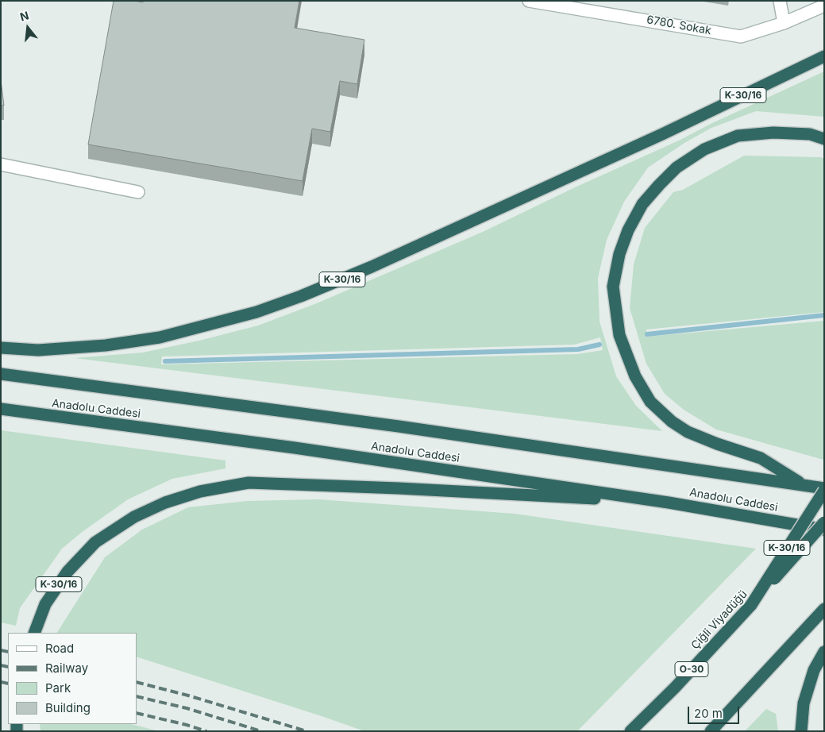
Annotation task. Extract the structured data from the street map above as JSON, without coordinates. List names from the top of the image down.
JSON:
{
  "streets": {
    "highway": [
      "K-30/16",
      "Anadolu Caddesi",
      "Çiğli Viyadüğü",
      "O-30"
    ],
    "street": ["6780. Sokak"]
  },
  "crossings": [
    ["K-30/16", "Anadolu Caddesi"],
    ["K-30/16", "Çiğli Viyadüğü"]
  ],
  "legend": [
    "Road",
    "Railway",
    "Park",
    "Building"
  ],
  "scale_bar": "20 m",
  "north": "top"
}
